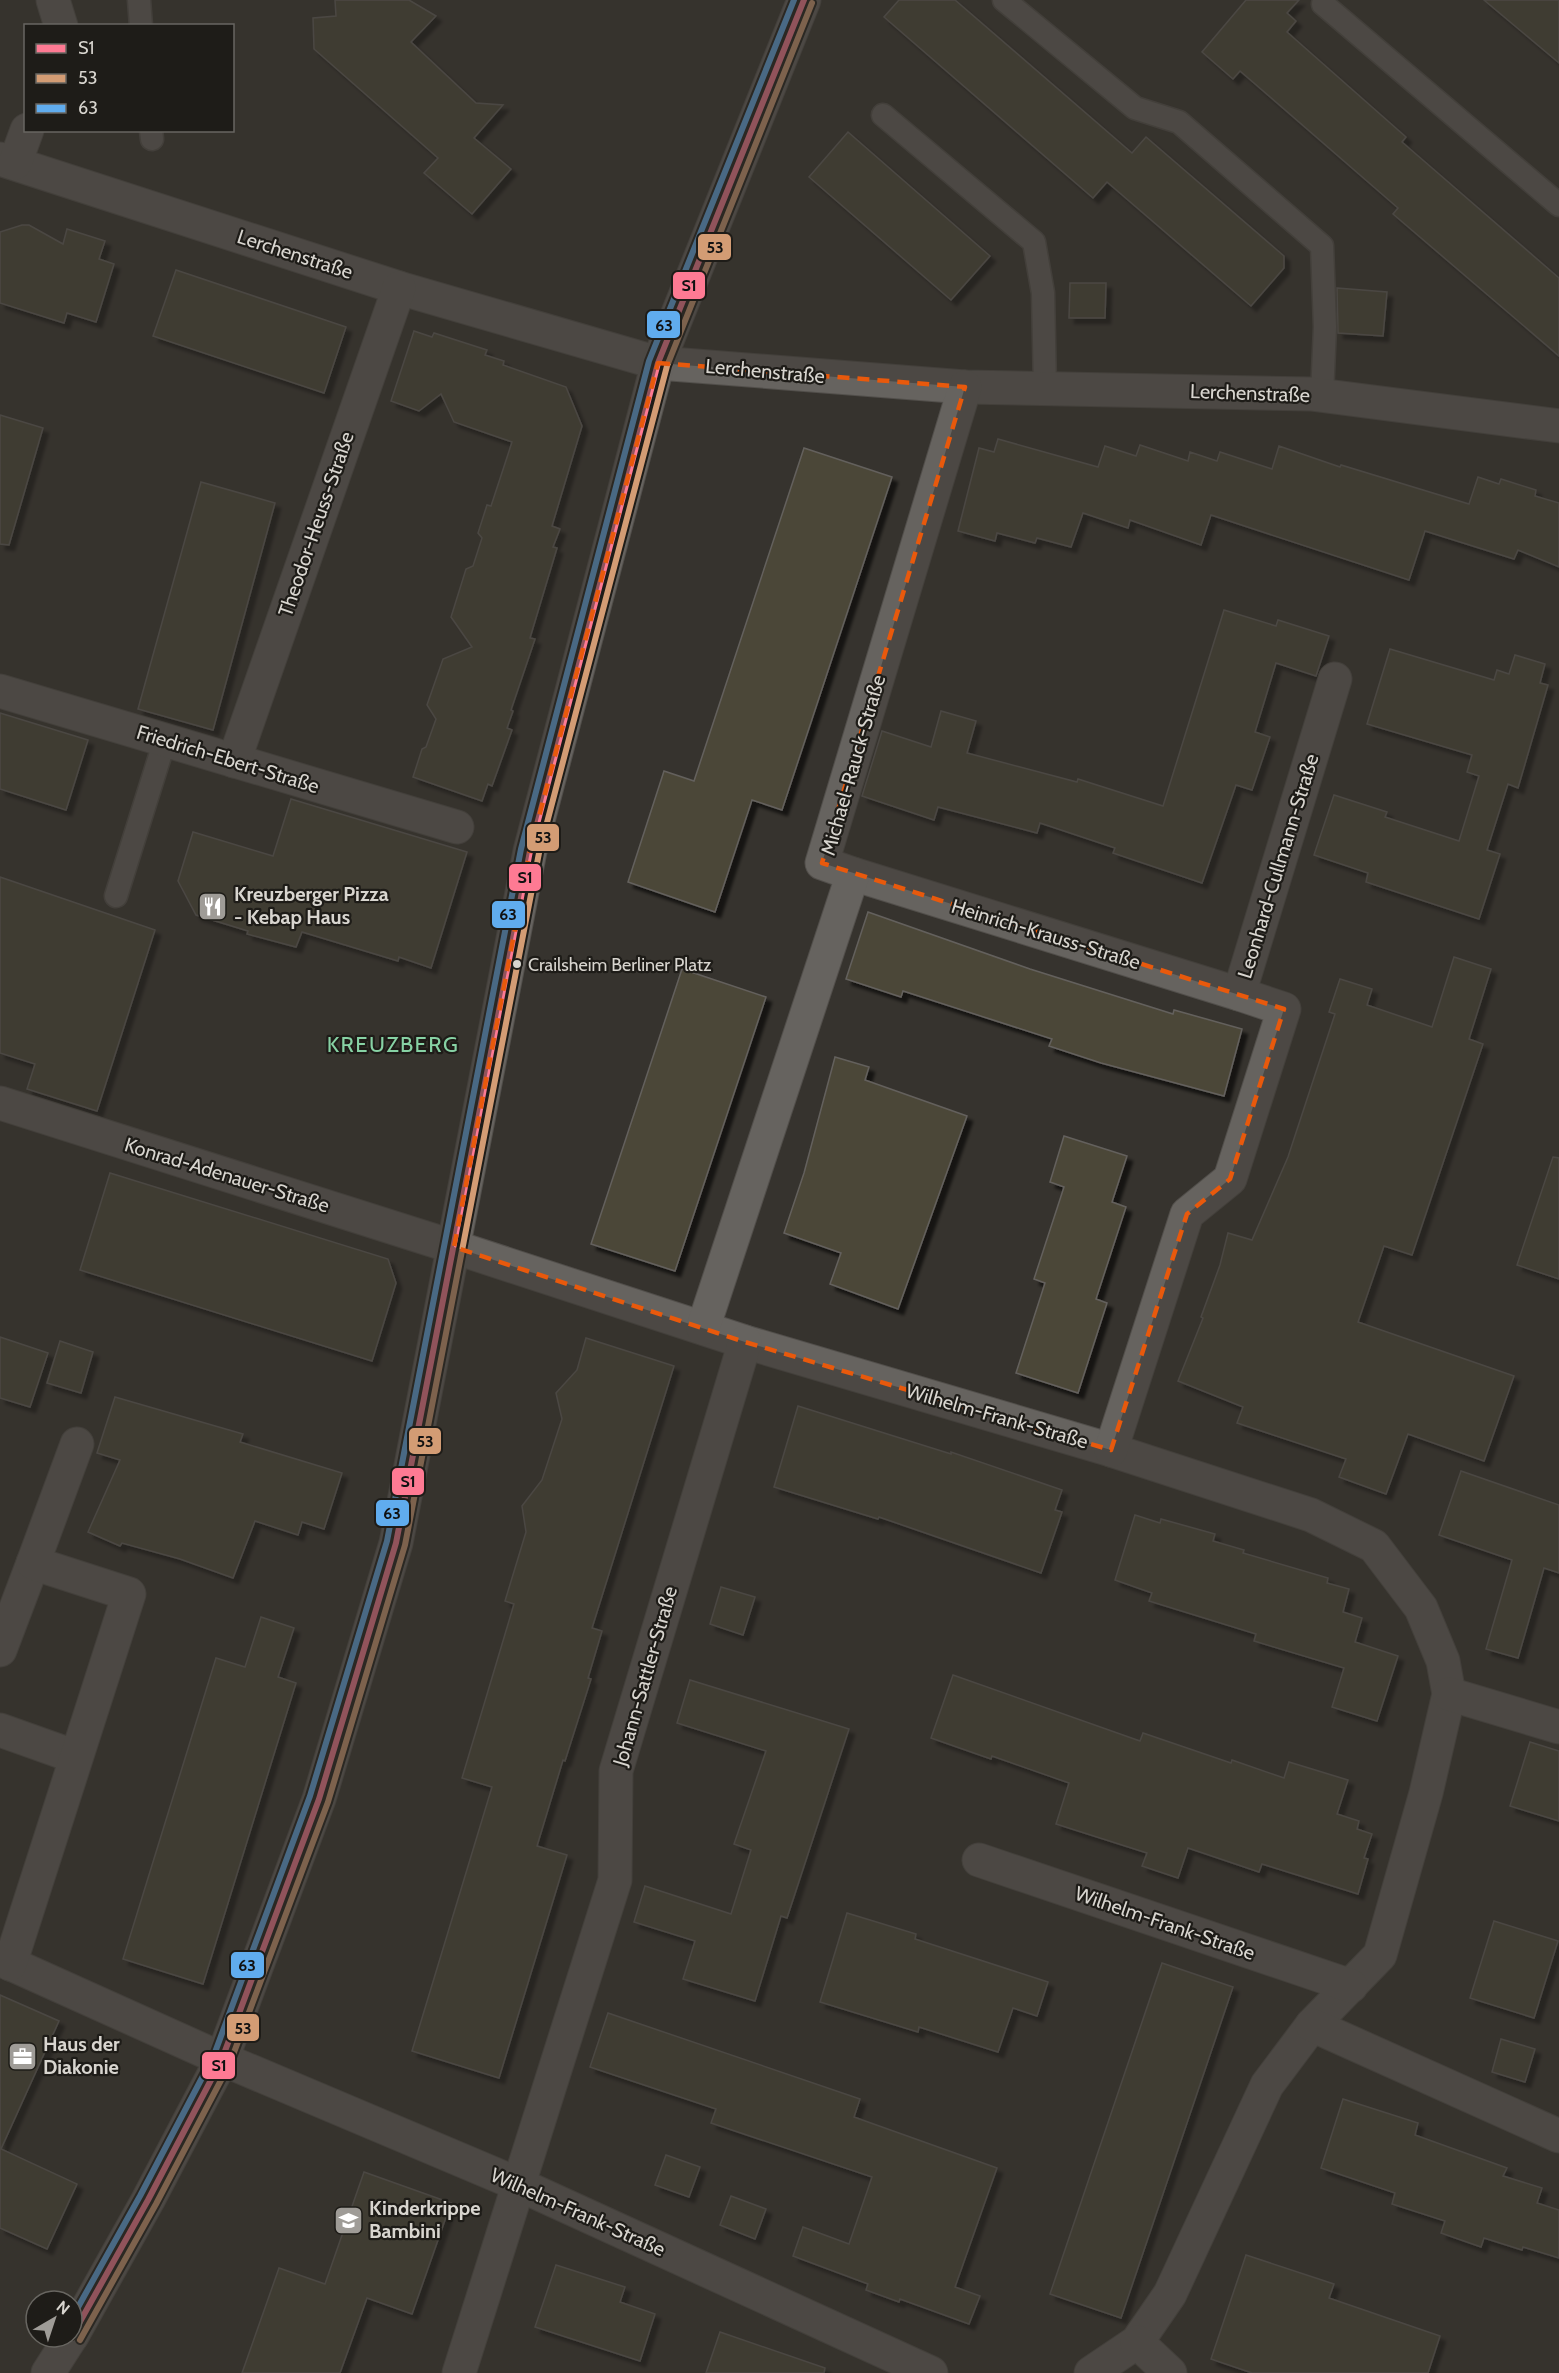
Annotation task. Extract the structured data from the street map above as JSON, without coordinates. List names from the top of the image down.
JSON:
{
  "streets": {
    "street": [
      "Lerchenstraße",
      "Theodor-Heuss-Straße",
      "Friedrich-Ebert-Straße",
      "Michael-Rauck-Straße",
      "Leonhard-Cullmann-Straße",
      "Heinrich-Krauss-Straße",
      "Konrad-Adenauer-Straße",
      "Wilhelm-Frank-Straße",
      "Johann-Sattler-Straße"
    ]
  },
  "crossings": [
    ["Lerchenstraße", "Theodor-Heuss-Straße"],
    ["Lerchenstraße", "Michael-Rauck-Straße"],
    ["Theodor-Heuss-Straße", "Friedrich-Ebert-Straße"],
    ["Michael-Rauck-Straße", "Heinrich-Krauss-Straße"],
    ["Michael-Rauck-Straße", "Wilhelm-Frank-Straße"],
    ["Leonhard-Cullmann-Straße", "Heinrich-Krauss-Straße"],
    ["Leonhard-Cullmann-Straße", "Wilhelm-Frank-Straße"],
    ["Konrad-Adenauer-Straße", "Wilhelm-Frank-Straße"],
    ["Wilhelm-Frank-Straße", "Johann-Sattler-Straße"]
  ],
  "districts": ["KREUZBERG"],
  "places": {
    "restaurant": ["Kreuzberger Pizza - Kebap Haus"],
    "other": ["Crailsheim Berliner Platz"],
    "office": ["Haus der Diakonie"],
    "school or university": ["Kinderkrippe Bambini"]
  },
  "lines": ["transit line S1", "transit line 63", "transit line 53"],
  "legend": ["S1", "53", "63"],
  "north": "top right"
}
